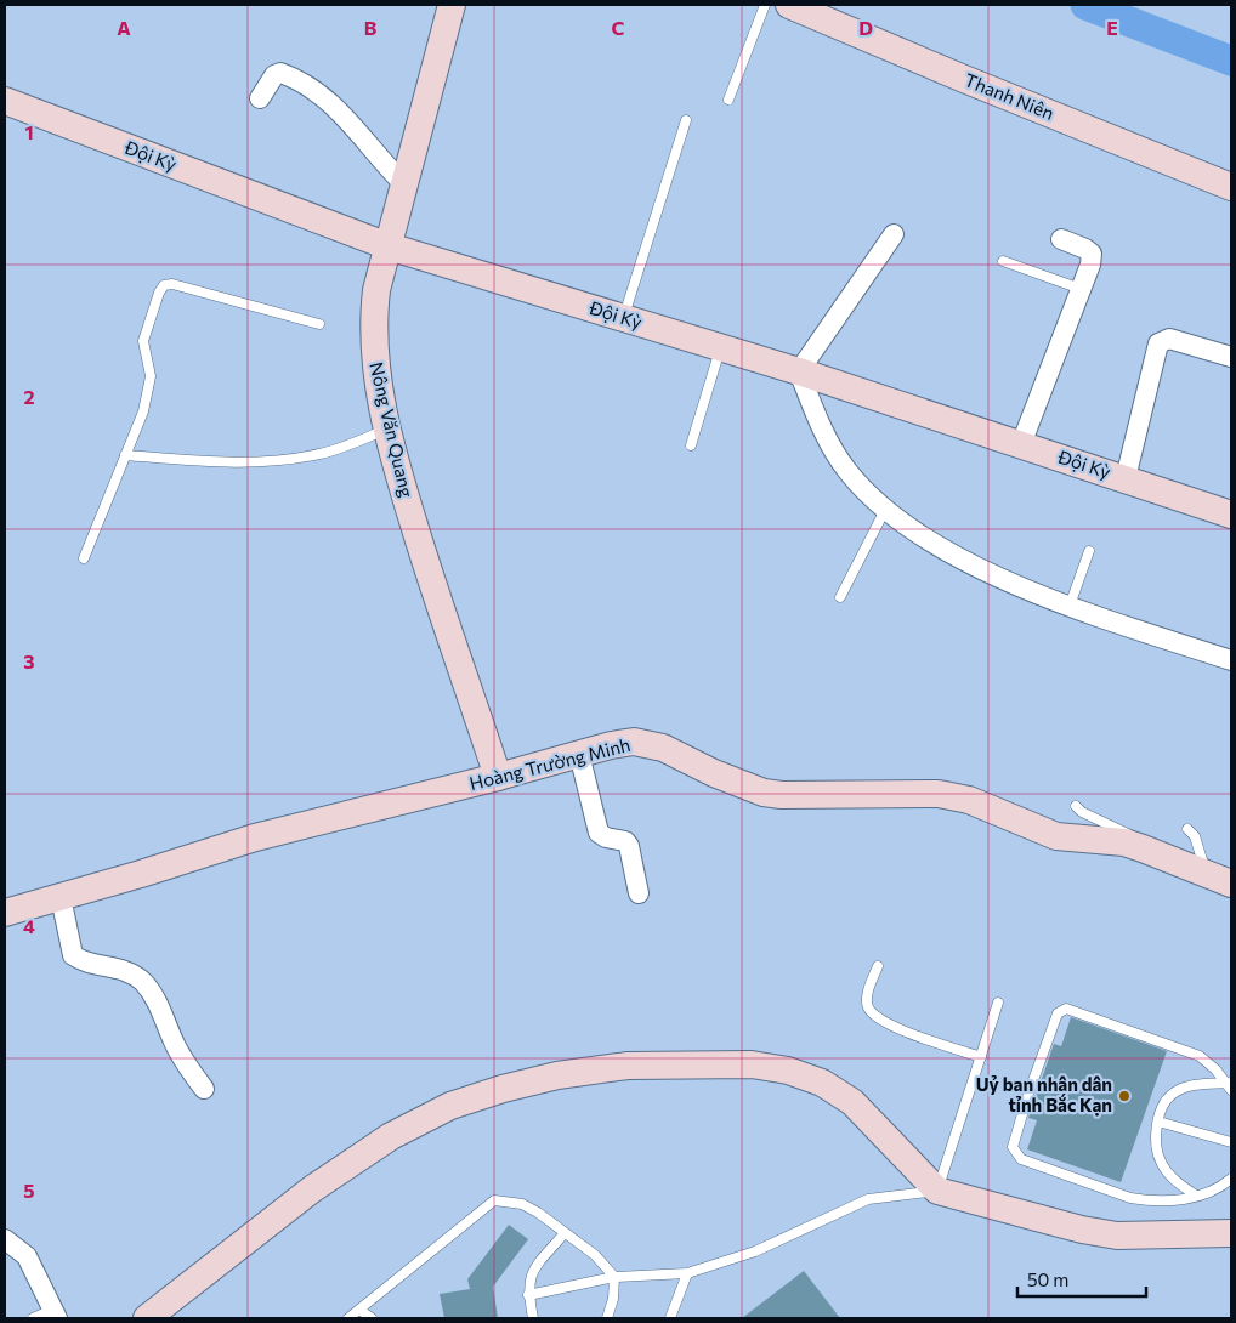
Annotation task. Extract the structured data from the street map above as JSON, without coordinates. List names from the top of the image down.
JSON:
{
  "streets": {
    "street": [
      "Thanh Niên",
      "Đội Kỳ",
      "Nông Văn Quang",
      "Hoàng Trường Minh"
    ]
  },
  "crossings": [
    ["Đội Kỳ", "Nông Văn Quang"],
    ["Nông Văn Quang", "Hoàng Trường Minh"]
  ],
  "places": ["Uỷ ban nhân dân tỉnh Bắc Kạn"],
  "scale_bar": "50 m",
  "grid": {
    "columns": [
      "A",
      "B",
      "C",
      "D",
      "E"
    ],
    "rows": [
      "1",
      "2",
      "3",
      "4",
      "5"
    ]
  }
}
